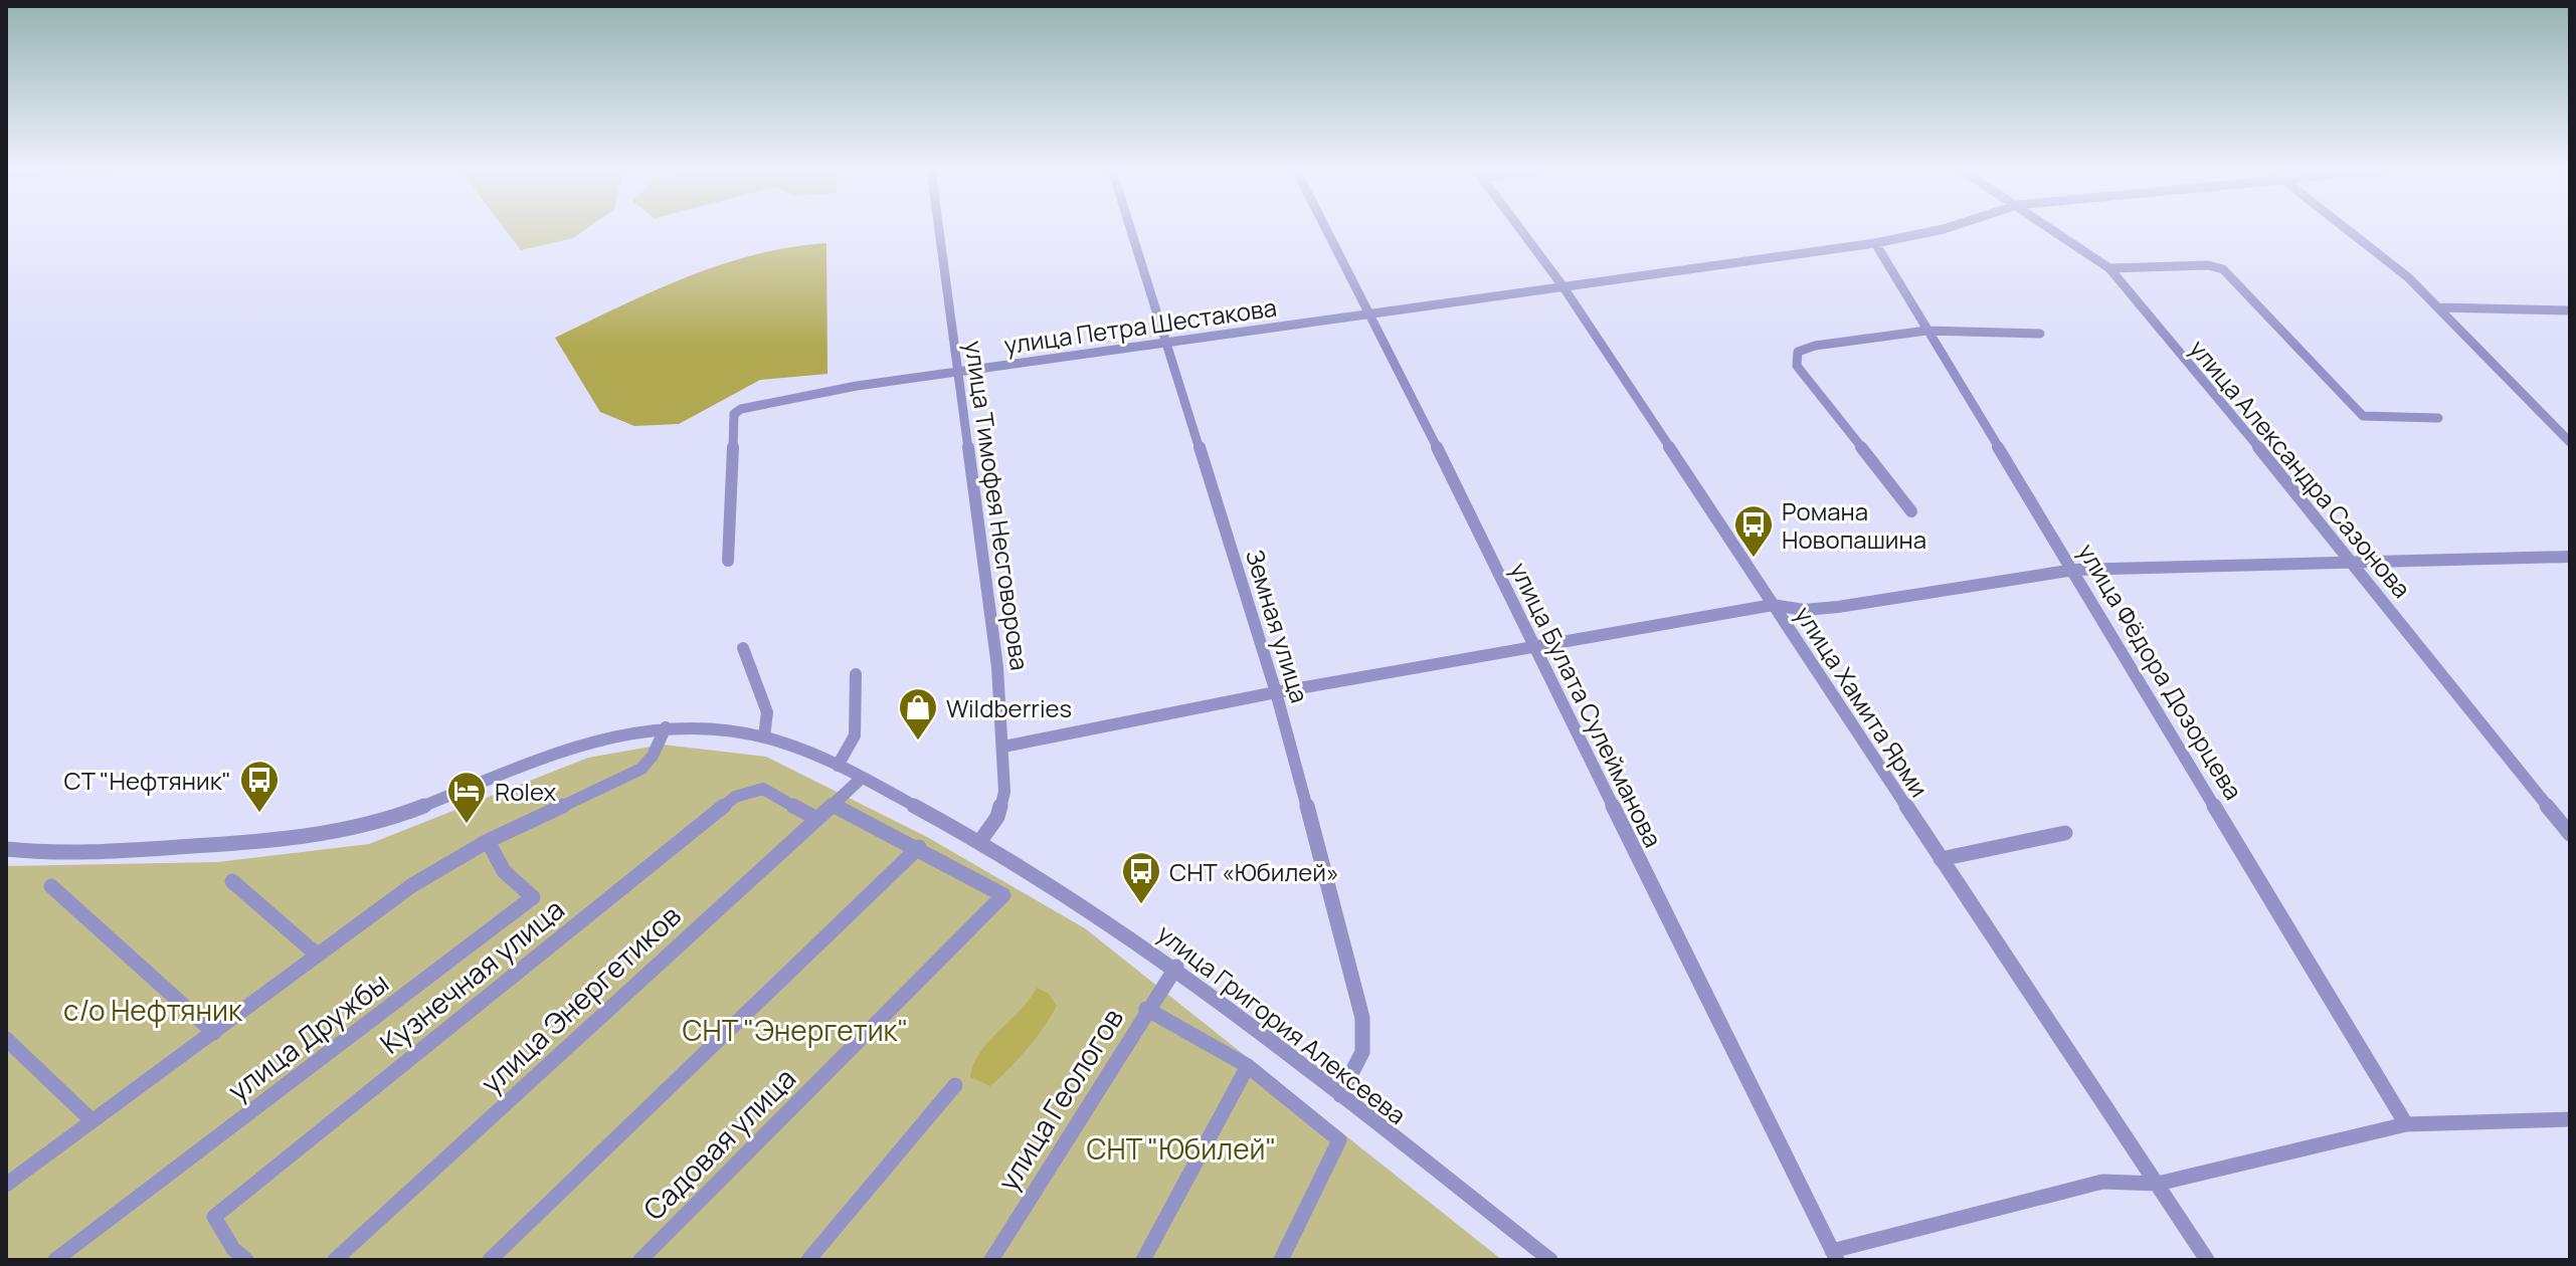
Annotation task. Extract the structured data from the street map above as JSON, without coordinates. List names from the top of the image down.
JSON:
{
  "streets": {
    "street": [
      "улица Петра Шестакова",
      "улица Александра Сазонова",
      "улица Тимофея Несговорова",
      "Земная улица",
      "улица Фёдора Дозорцева",
      "улица Хамита Ярми",
      "улица Булата Сулейманова",
      "Кузнечная улица",
      "улица Энергетиков",
      "улица Григория Алексеева",
      "улица Дружбы",
      "улица Геологов",
      "Садовая улица"
    ]
  },
  "crossings": [
    ["улица Петра Шестакова", "улица Тимофея Несговорова"],
    ["улица Петра Шестакова", "Земная улица"],
    ["улица Петра Шестакова", "улица Фёдора Дозорцева"],
    ["улица Петра Шестакова", "улица Хамита Ярми"],
    ["улица Петра Шестакова", "улица Булата Сулейманова"],
    ["улица Тимофея Несговорова", "улица Григория Алексеева"],
    ["Земная улица", "улица Григория Алексеева"],
    ["Кузнечная улица", "улица Энергетиков"],
    ["улица Энергетиков", "улица Григория Алексеева"],
    ["улица Энергетиков", "Садовая улица"],
    ["улица Григория Алексеева", "улица Геологов"]
  ],
  "parks": ["с/о Нефтяник", "СНТ \"Энергетик\"", "СНТ \"Юбилей\""],
  "places": {
    "bus stop": ["Романа Новопашина", "СТ \"Нефтяник\"", "СНТ «Юбилей»"],
    "shop": ["Wildberries"],
    "hotel": ["Rolex"]
  }
}
